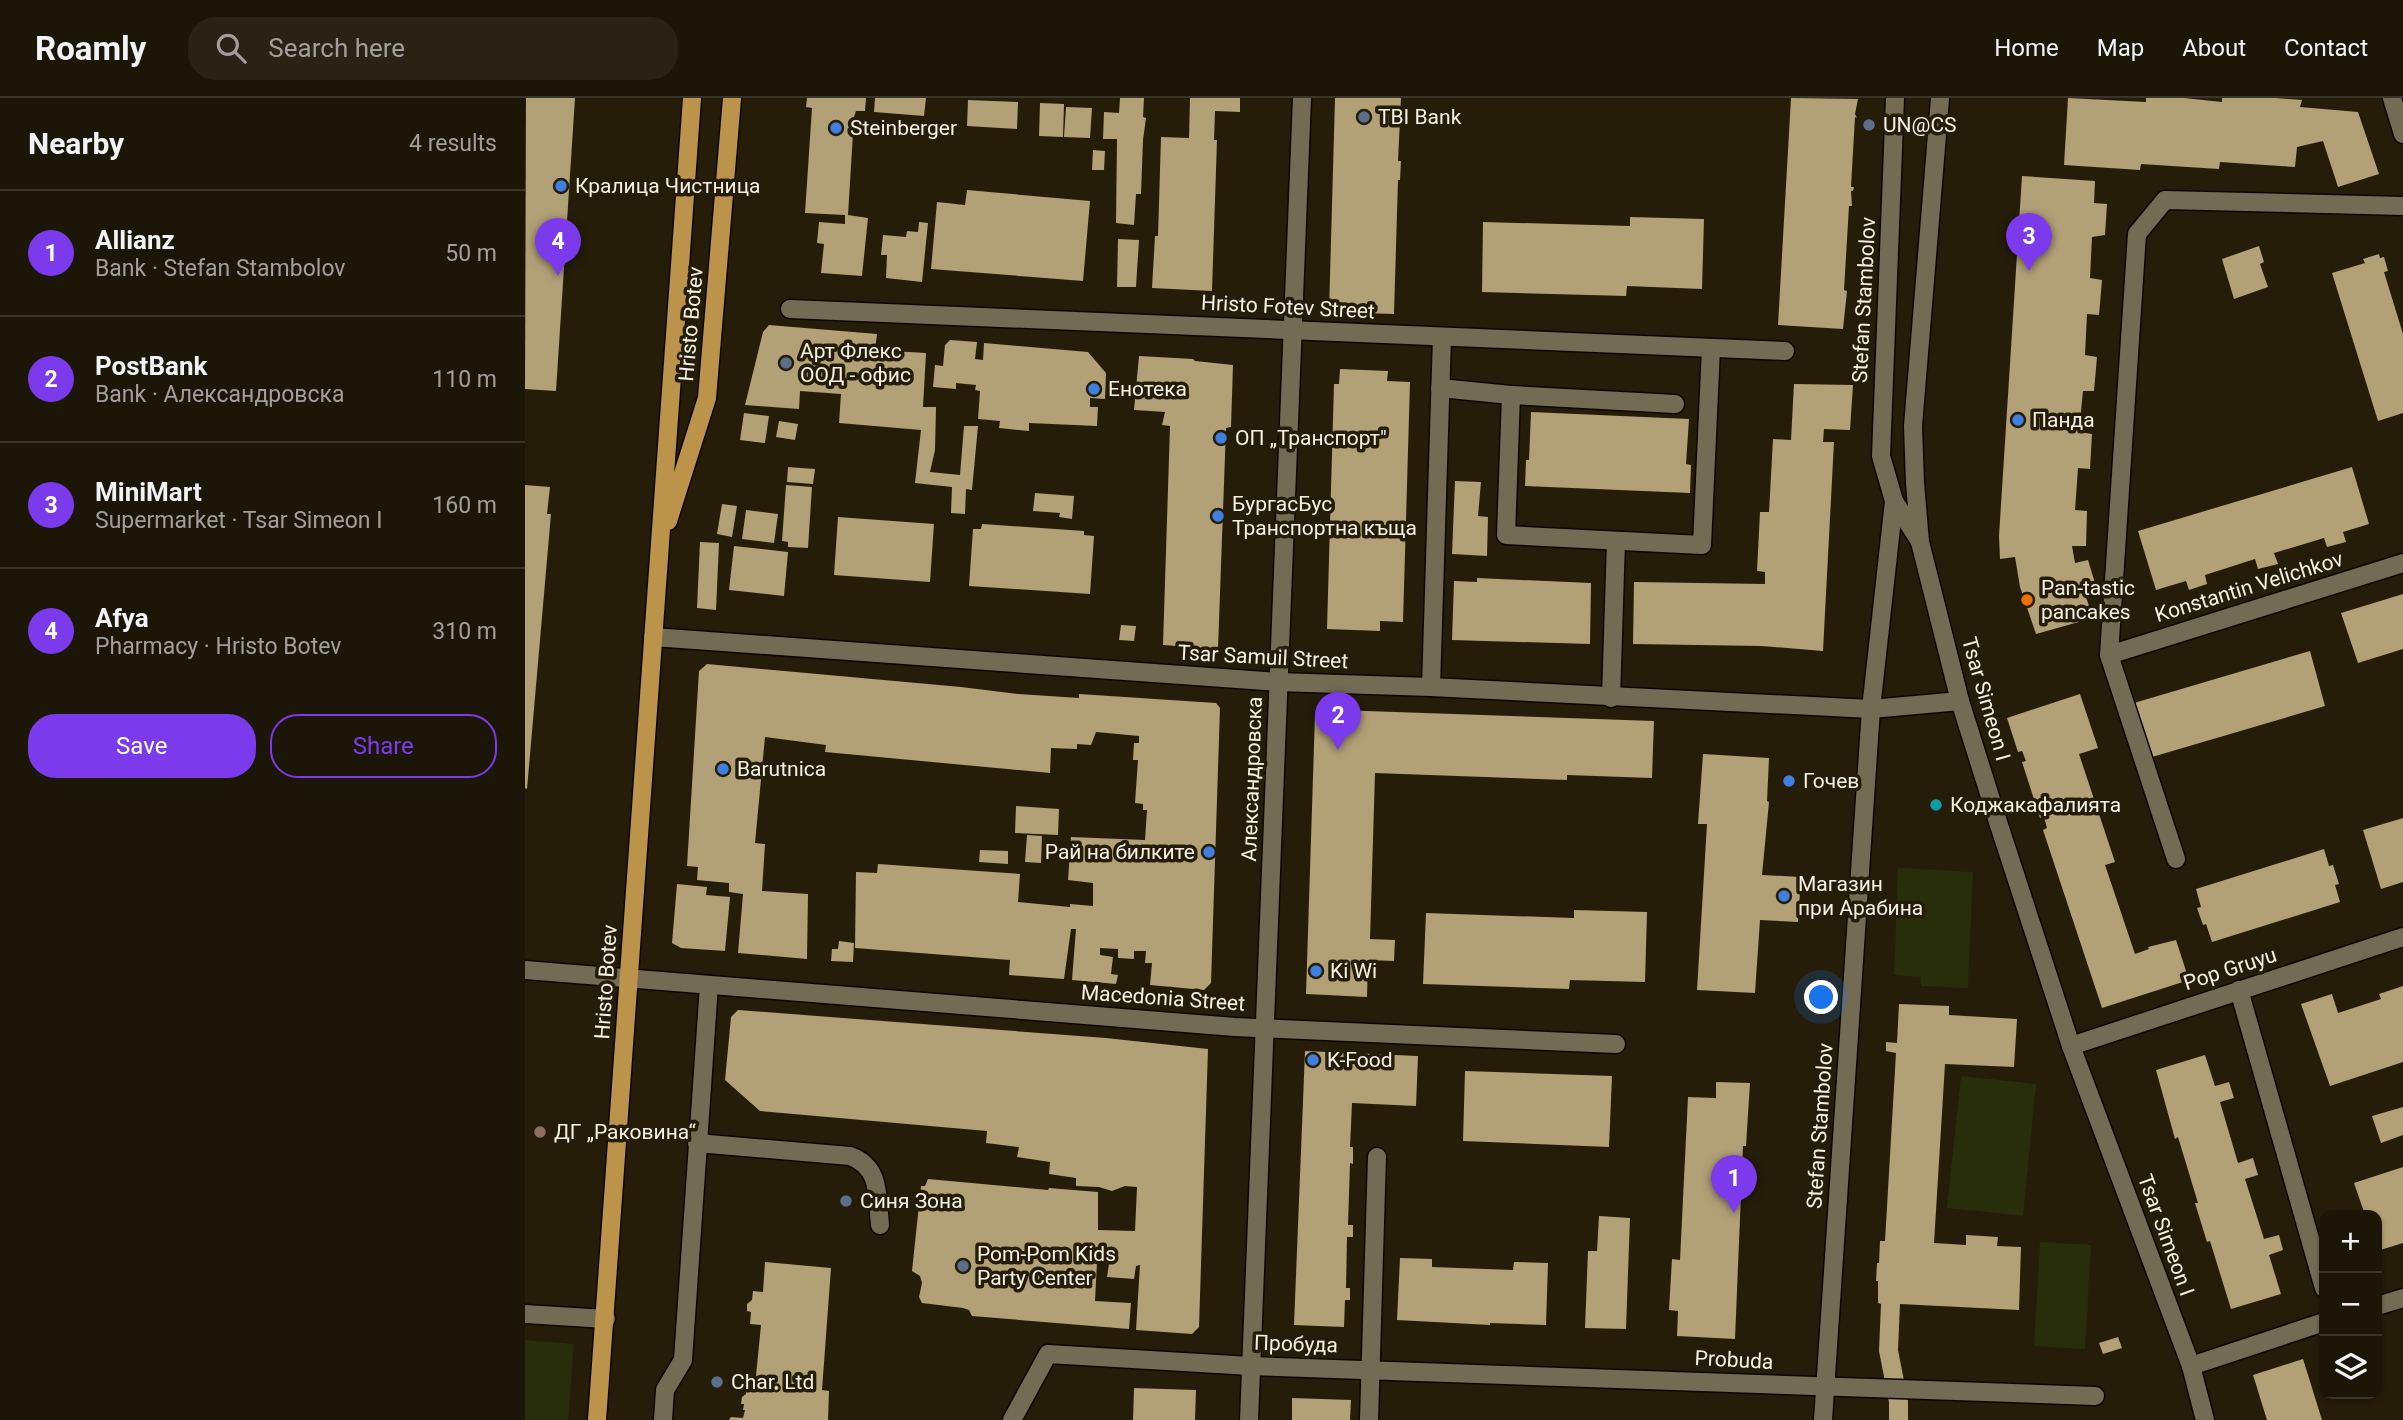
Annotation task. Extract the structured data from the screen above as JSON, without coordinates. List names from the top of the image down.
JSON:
{
  "streets": {
    "main road": ["Hristo Botev"],
    "street": [
      "Stefan Stambolov",
      "Hristo Fotev Street",
      "Konstantin Velichkov",
      "Tsar Samuil Street",
      "Tsar Simeon I",
      "Александровска",
      "Pop Gruyu",
      "Macedonia Street",
      "Пробуда",
      "Probuda"
    ]
  },
  "crossings": [
    ["Stefan Stambolov", "Tsar Samuil Street"],
    ["Stefan Stambolov", "Tsar Simeon I"],
    ["Stefan Stambolov", "Probuda"],
    ["Hristo Fotev Street", "Александровска"],
    ["Hristo Botev", "Tsar Samuil Street"],
    ["Hristo Botev", "Macedonia Street"],
    ["Tsar Samuil Street", "Tsar Simeon I"],
    ["Tsar Samuil Street", "Александровска"],
    ["Tsar Simeon I", "Pop Gruyu"],
    ["Александровска", "Macedonia Street"],
    ["Александровска", "Пробуда"],
    ["Пробуда", "Probuda"]
  ],
  "places": [
    "TBI Bank",
    "UN@CS",
    "Steinberger",
    "Кралица Чистница",
    "Арт Флекс ООД - офис",
    "Енотека",
    "Панда",
    "ОП „Транспорт\"",
    "БургасБус Транспортна къща",
    "Pan-tastic pancakes",
    "Barutnica",
    "Гочев",
    "Коджакафалията",
    "Рай на билките",
    "Магазин при Арабина",
    "Ki Wi",
    "K-Food",
    "ДГ „Раковина“",
    "Синя Зона",
    "Pom-Pom Kids Party Center",
    "Char. Ltd"
  ],
  "page": {
    "header": "Roamly",
    "search": "Search here",
    "nav": [
      "Home",
      "Map",
      "About",
      "Contact"
    ],
    "heading": ["Nearby", "4 results"],
    "list": [
      {
        "mark": "1",
        "name": "Allianz",
        "note": "Bank · Stefan Stambolov",
        "value": "50 m"
      },
      {
        "mark": "2",
        "name": "PostBank",
        "note": "Bank · Александровска",
        "value": "110 m"
      },
      {
        "mark": "3",
        "name": "MiniMart",
        "note": "Supermarket · Tsar Simeon I",
        "value": "160 m"
      },
      {
        "mark": "4",
        "name": "Afya",
        "note": "Pharmacy · Hristo Botev",
        "value": "310 m"
      }
    ],
    "pins": [
      "3",
      "4",
      "2",
      "1"
    ],
    "buttons": ["Save", "Share"],
    "map_buttons": ["+", "−"]
  }
}
